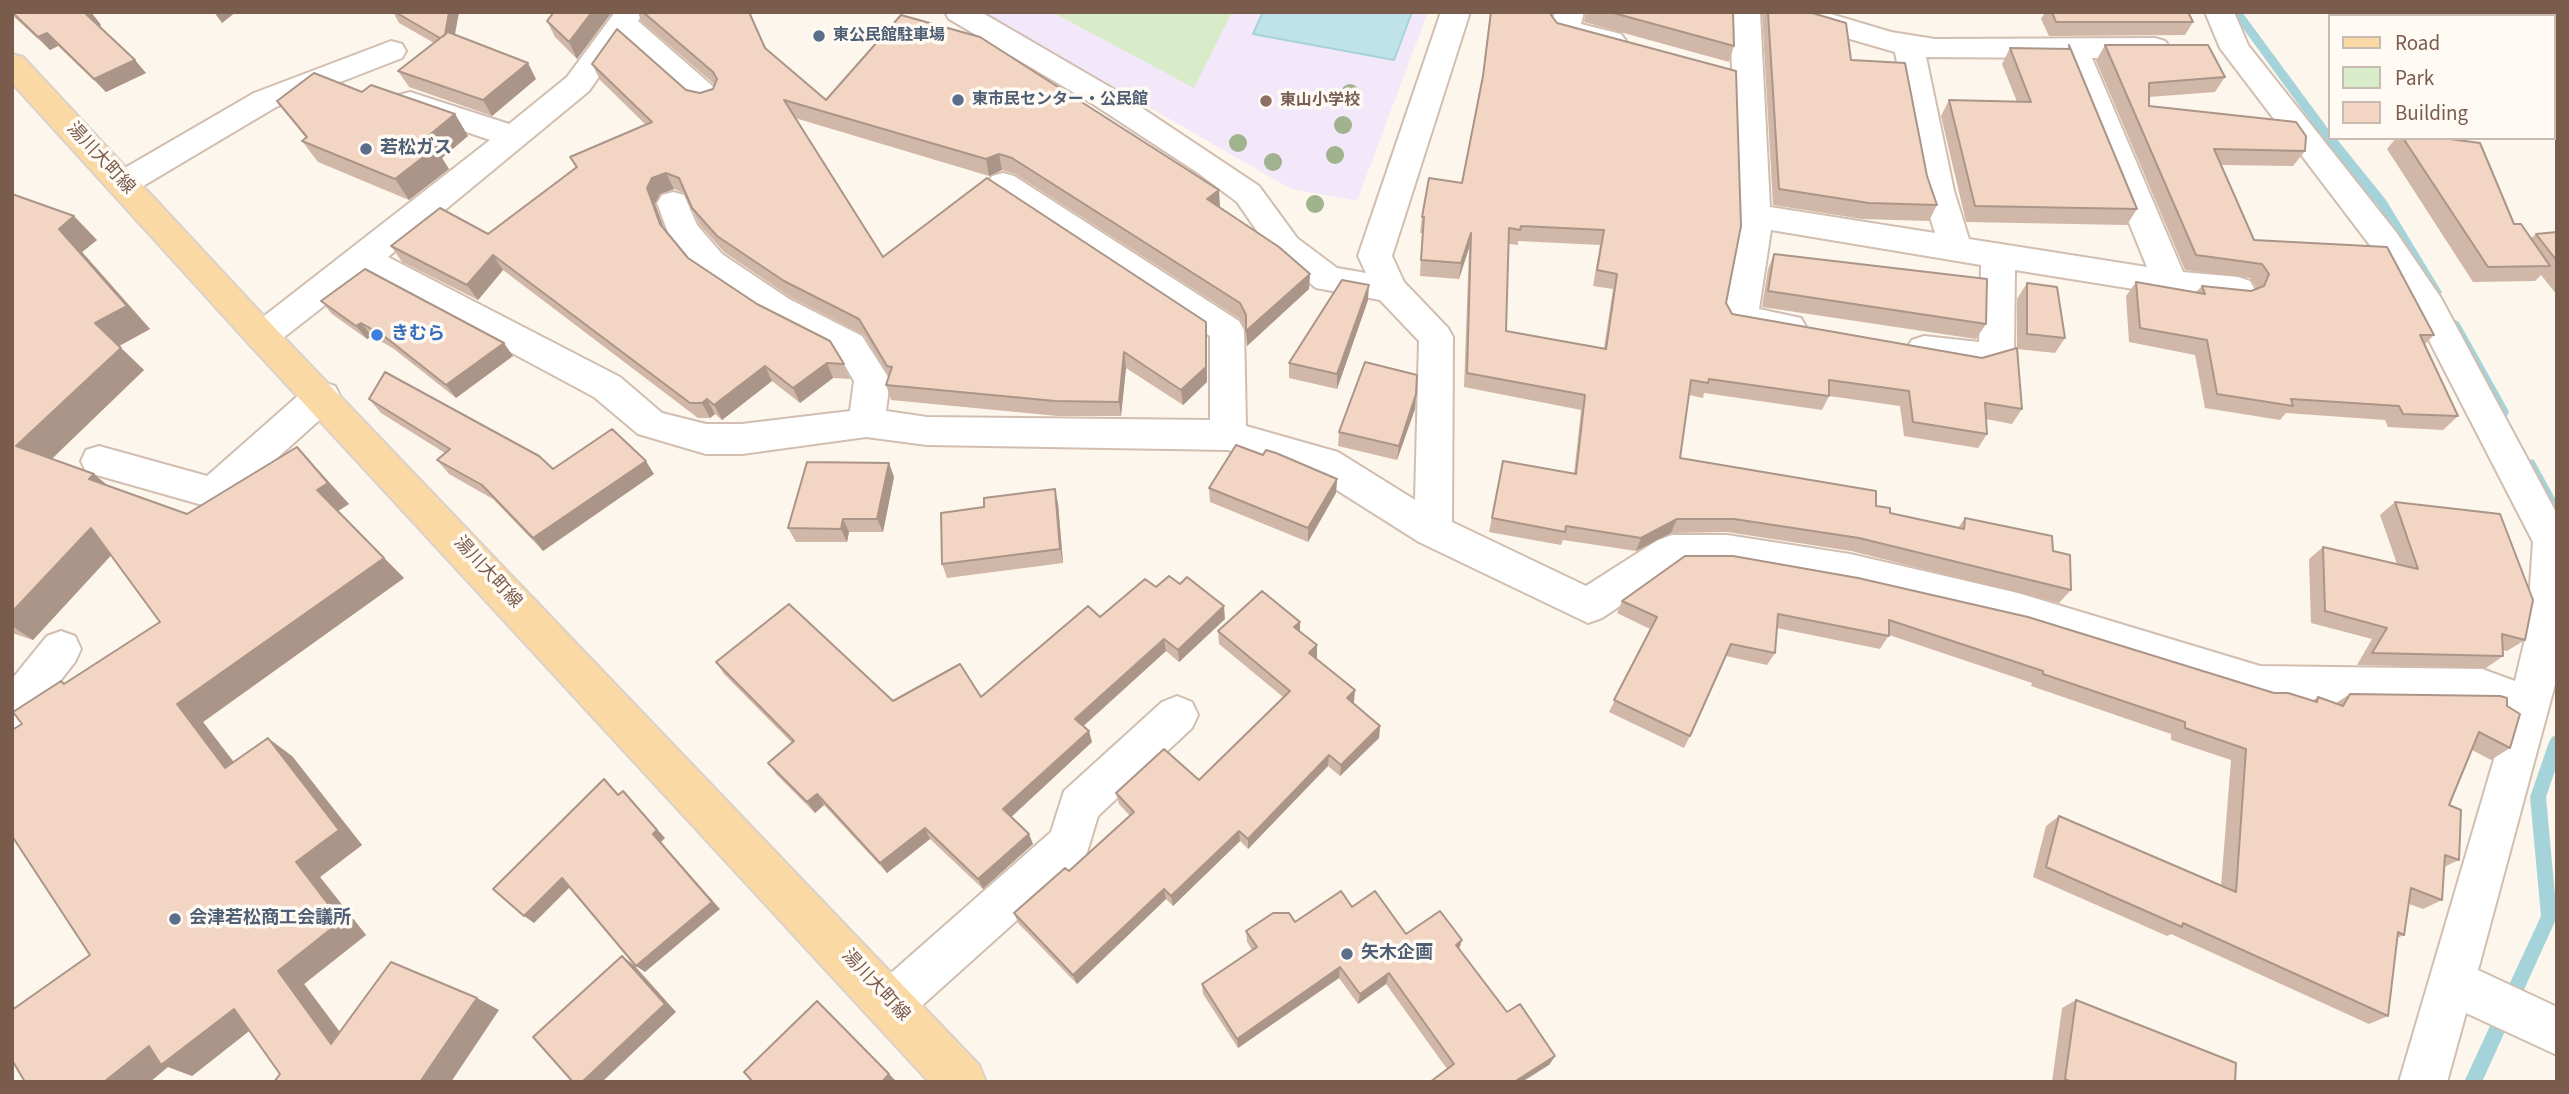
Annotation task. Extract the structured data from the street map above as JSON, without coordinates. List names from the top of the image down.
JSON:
{
  "streets": {
    "main road": ["湯川大町線"]
  },
  "places": [
    "東公民館駐車場",
    "東市民センター・公民館",
    "東山小学校",
    "若松ガス",
    "きむら",
    "会津若松商工会議所",
    "矢木企画"
  ],
  "legend": ["Road", "Park", "Building"]
}
